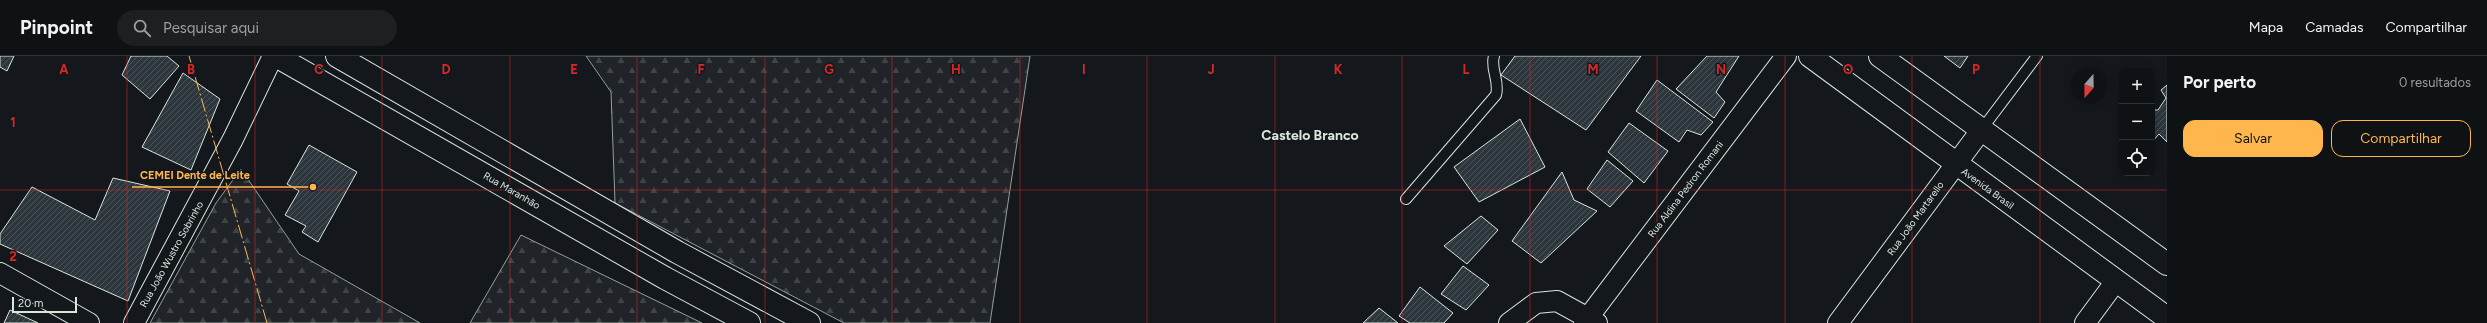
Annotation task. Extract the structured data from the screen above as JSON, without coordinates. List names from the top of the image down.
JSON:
{
  "streets": {
    "street": [
      "Avenida Brasil",
      "Rua Aldina Pedron Romani",
      "Rua Maranhão",
      "Rua João Martarello",
      "Rua João Wustro Sobrinho"
    ]
  },
  "crossings": [
    ["Avenida Brasil", "Rua João Martarello"]
  ],
  "districts": ["Castelo Branco"],
  "places": ["CEMEI Dente de Leite"],
  "scale_bar": "20 m",
  "north": "bottom",
  "page": {
    "header": "Pinpoint",
    "search": "Pesquisar aqui",
    "nav": ["Mapa", "Camadas", "Compartilhar"],
    "heading": ["Por perto", "0 resultados"],
    "map_buttons": ["+", "−"],
    "buttons": ["Salvar", "Compartilhar"],
    "scale": "20 m"
  },
  "grid": {
    "columns": [
      "A",
      "B",
      "C",
      "D",
      "E",
      "F",
      "G",
      "H",
      "I",
      "J",
      "K",
      "L",
      "M",
      "N",
      "O",
      "P"
    ],
    "rows": ["1", "2"]
  }
}
